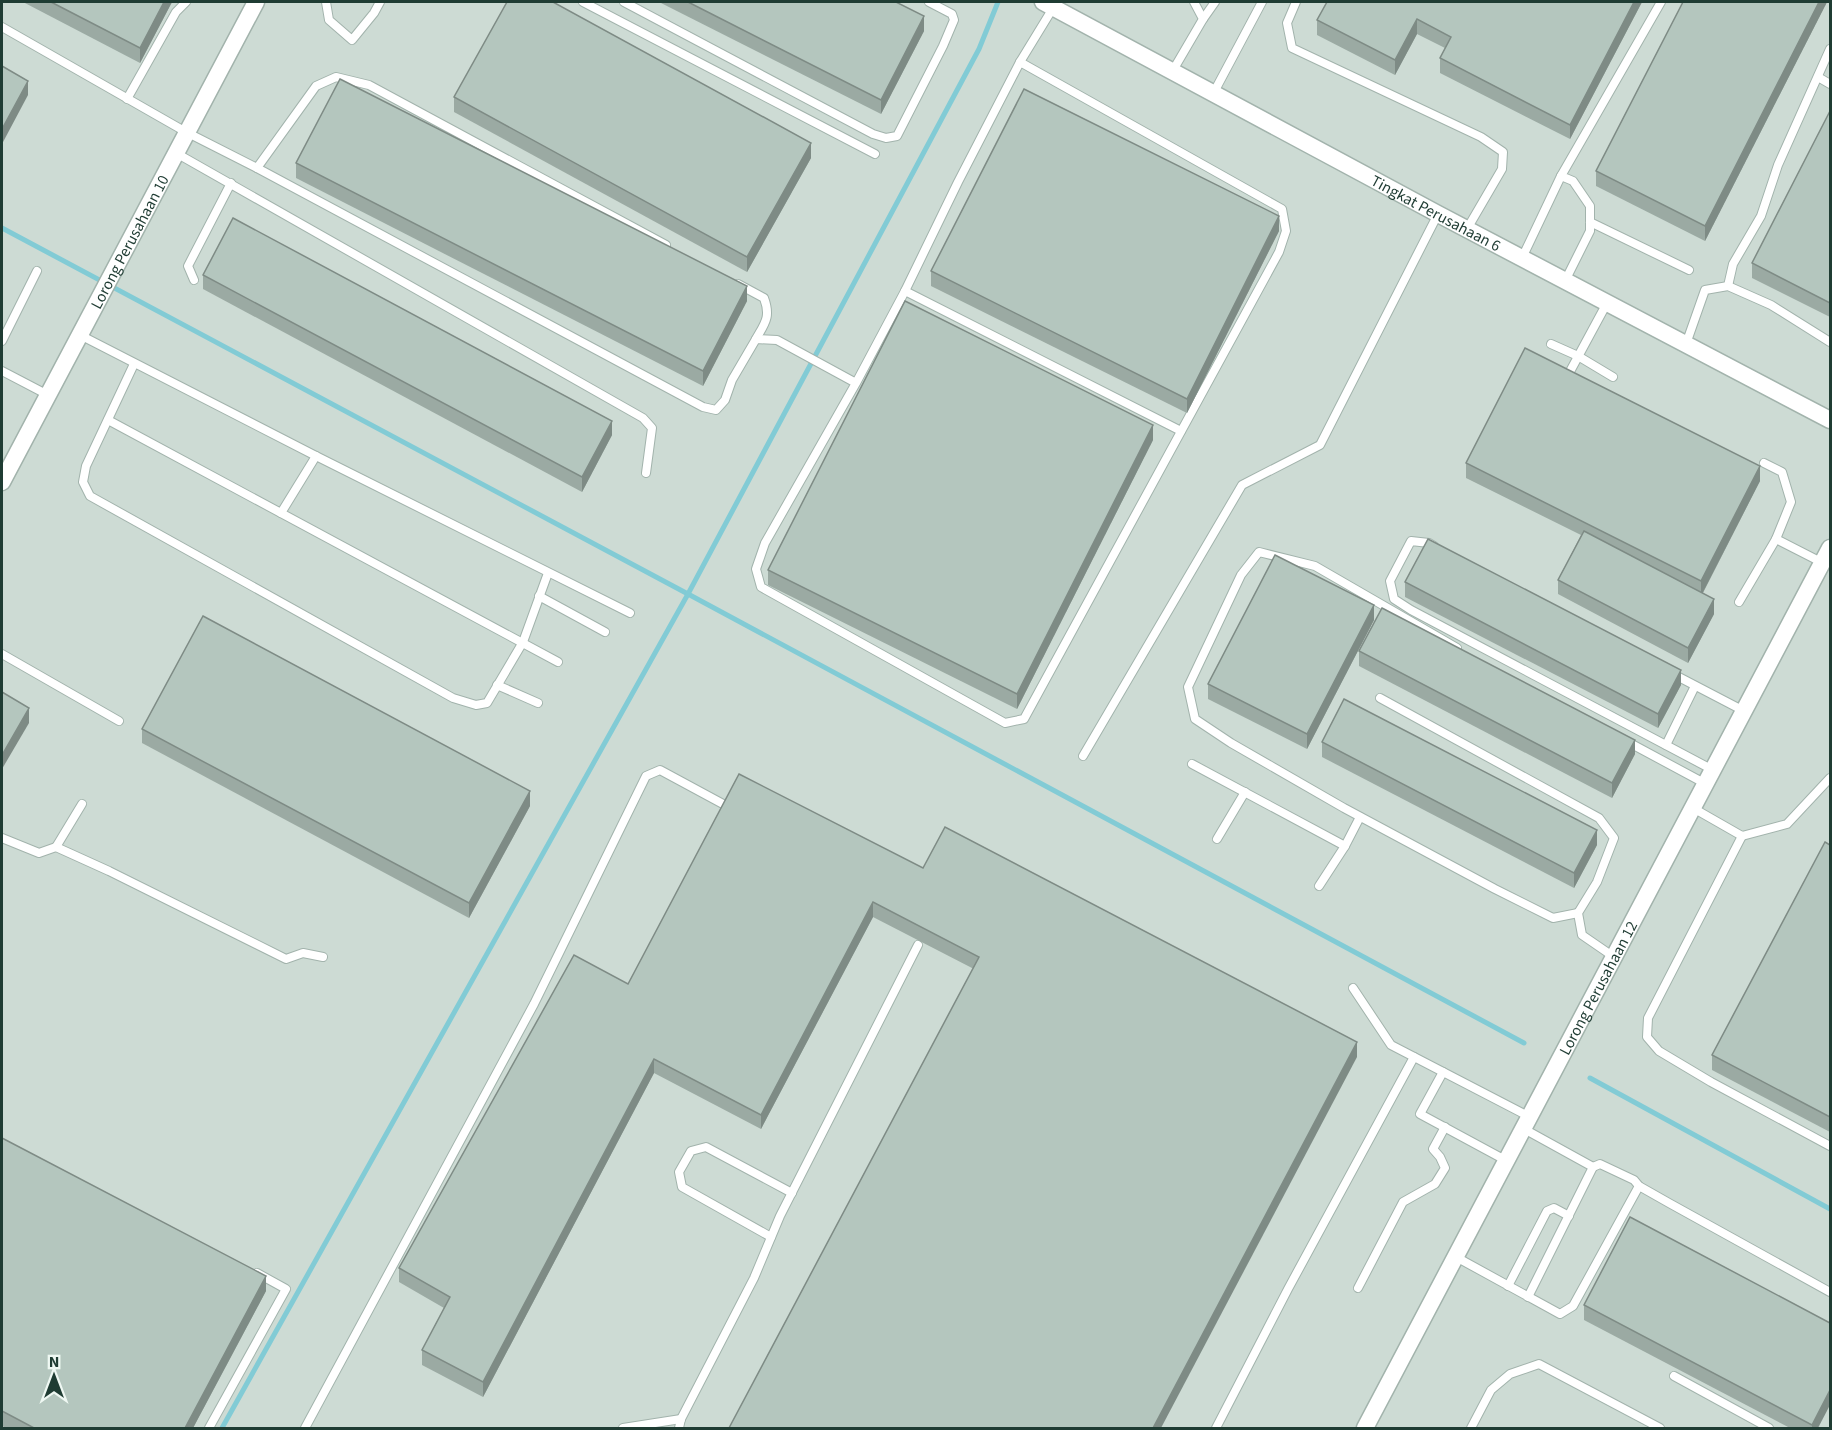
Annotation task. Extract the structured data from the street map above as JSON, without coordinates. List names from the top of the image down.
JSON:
{
  "streets": {
    "street": ["Tingkat Perusahaan 6", "Lorong Perusahaan 10", "Lorong Perusahaan 12"]
  },
  "north": "top"
}
